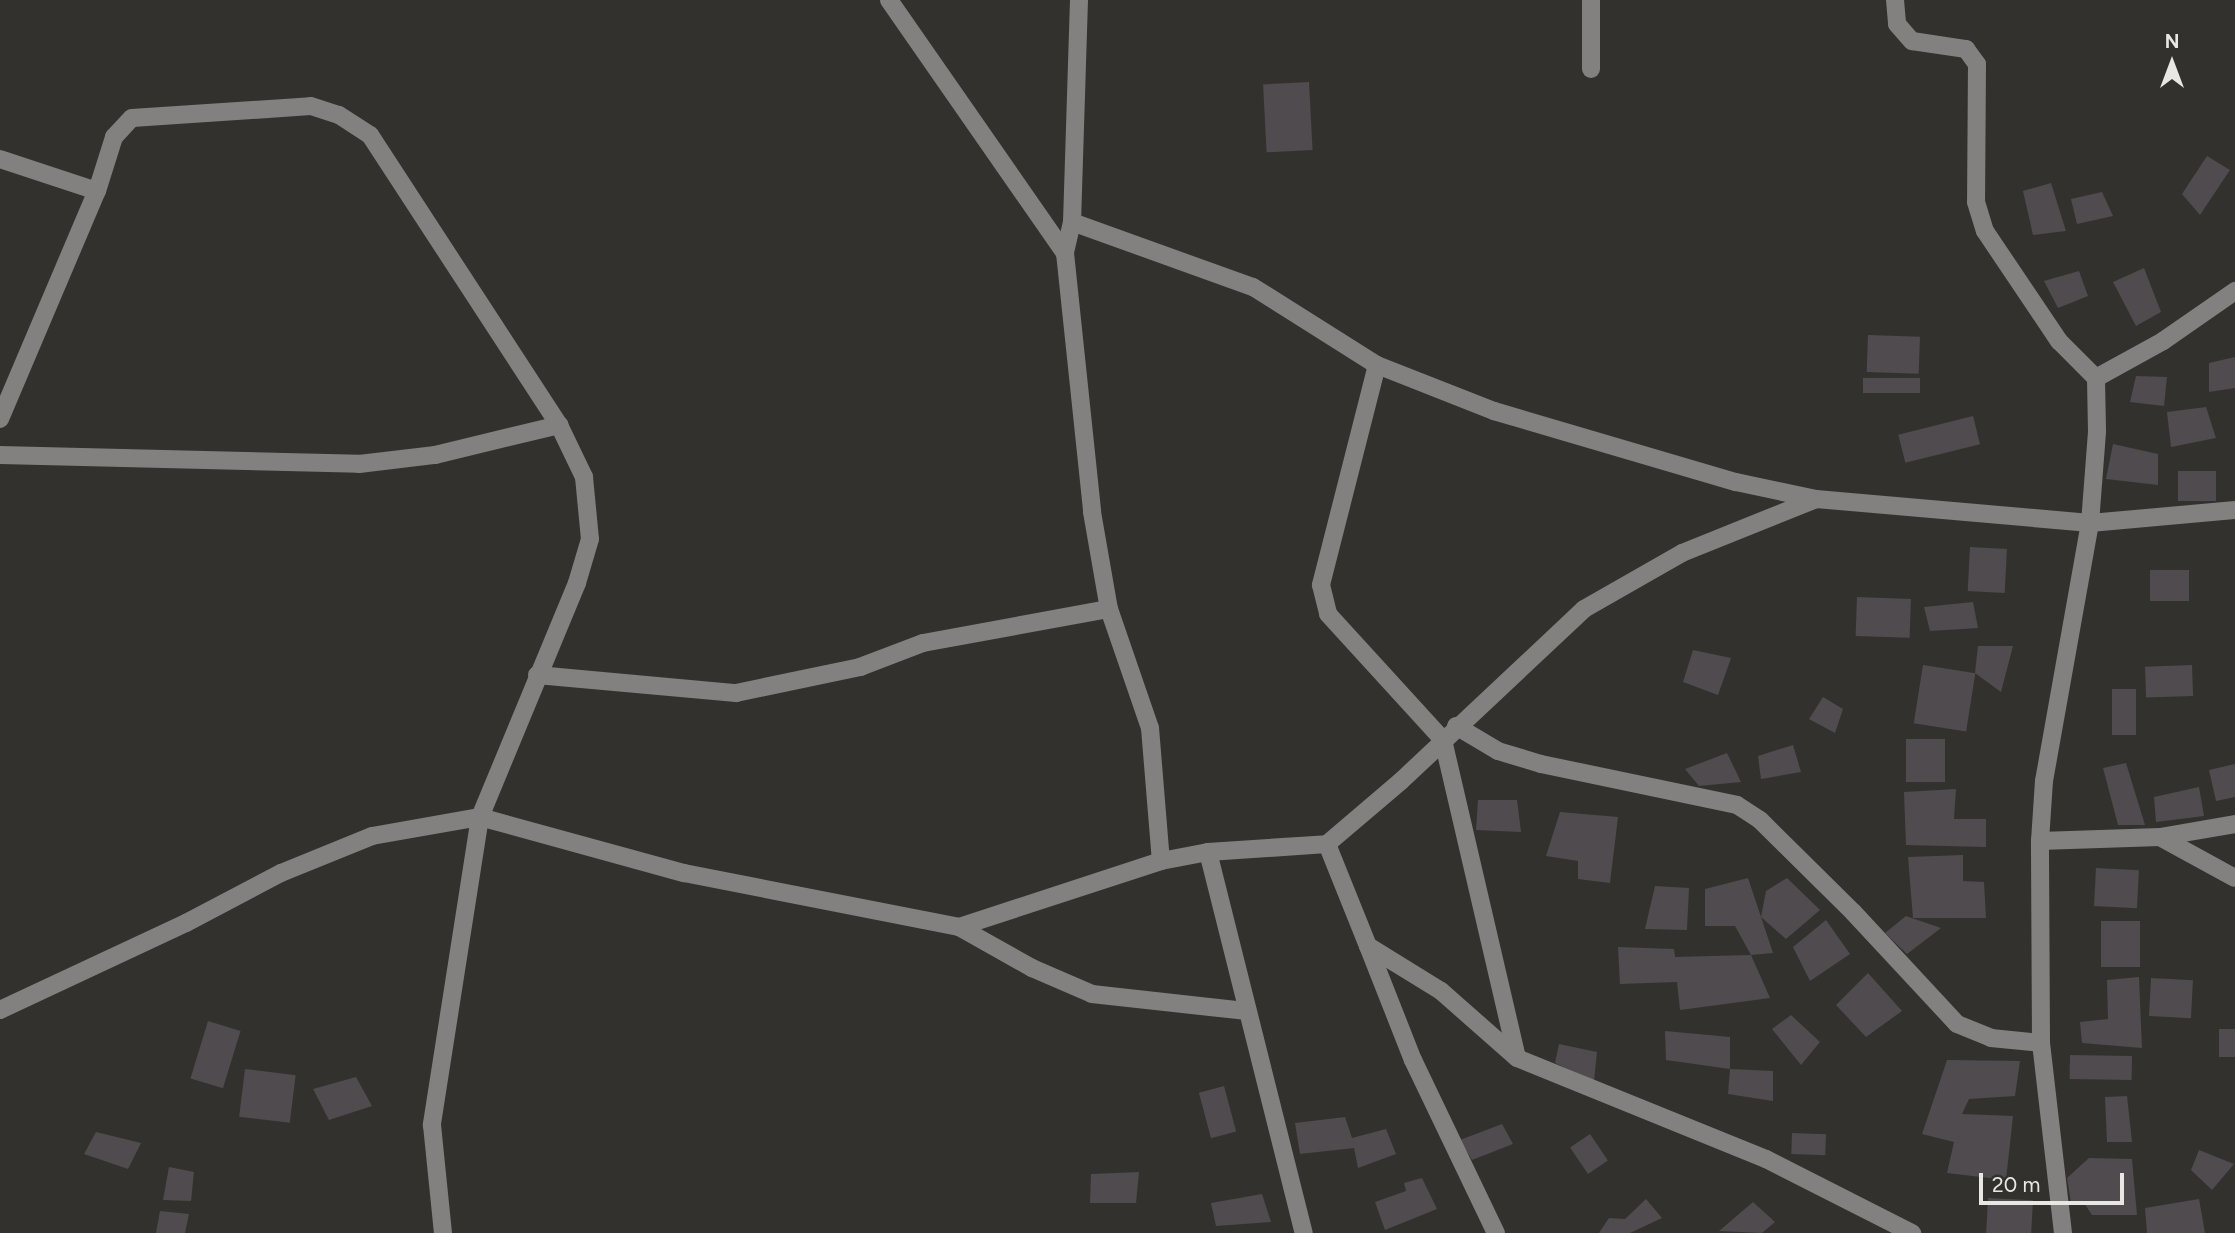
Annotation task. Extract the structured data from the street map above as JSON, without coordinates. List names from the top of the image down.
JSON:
{
  "scale_bar": "20 m",
  "north": "top"
}
